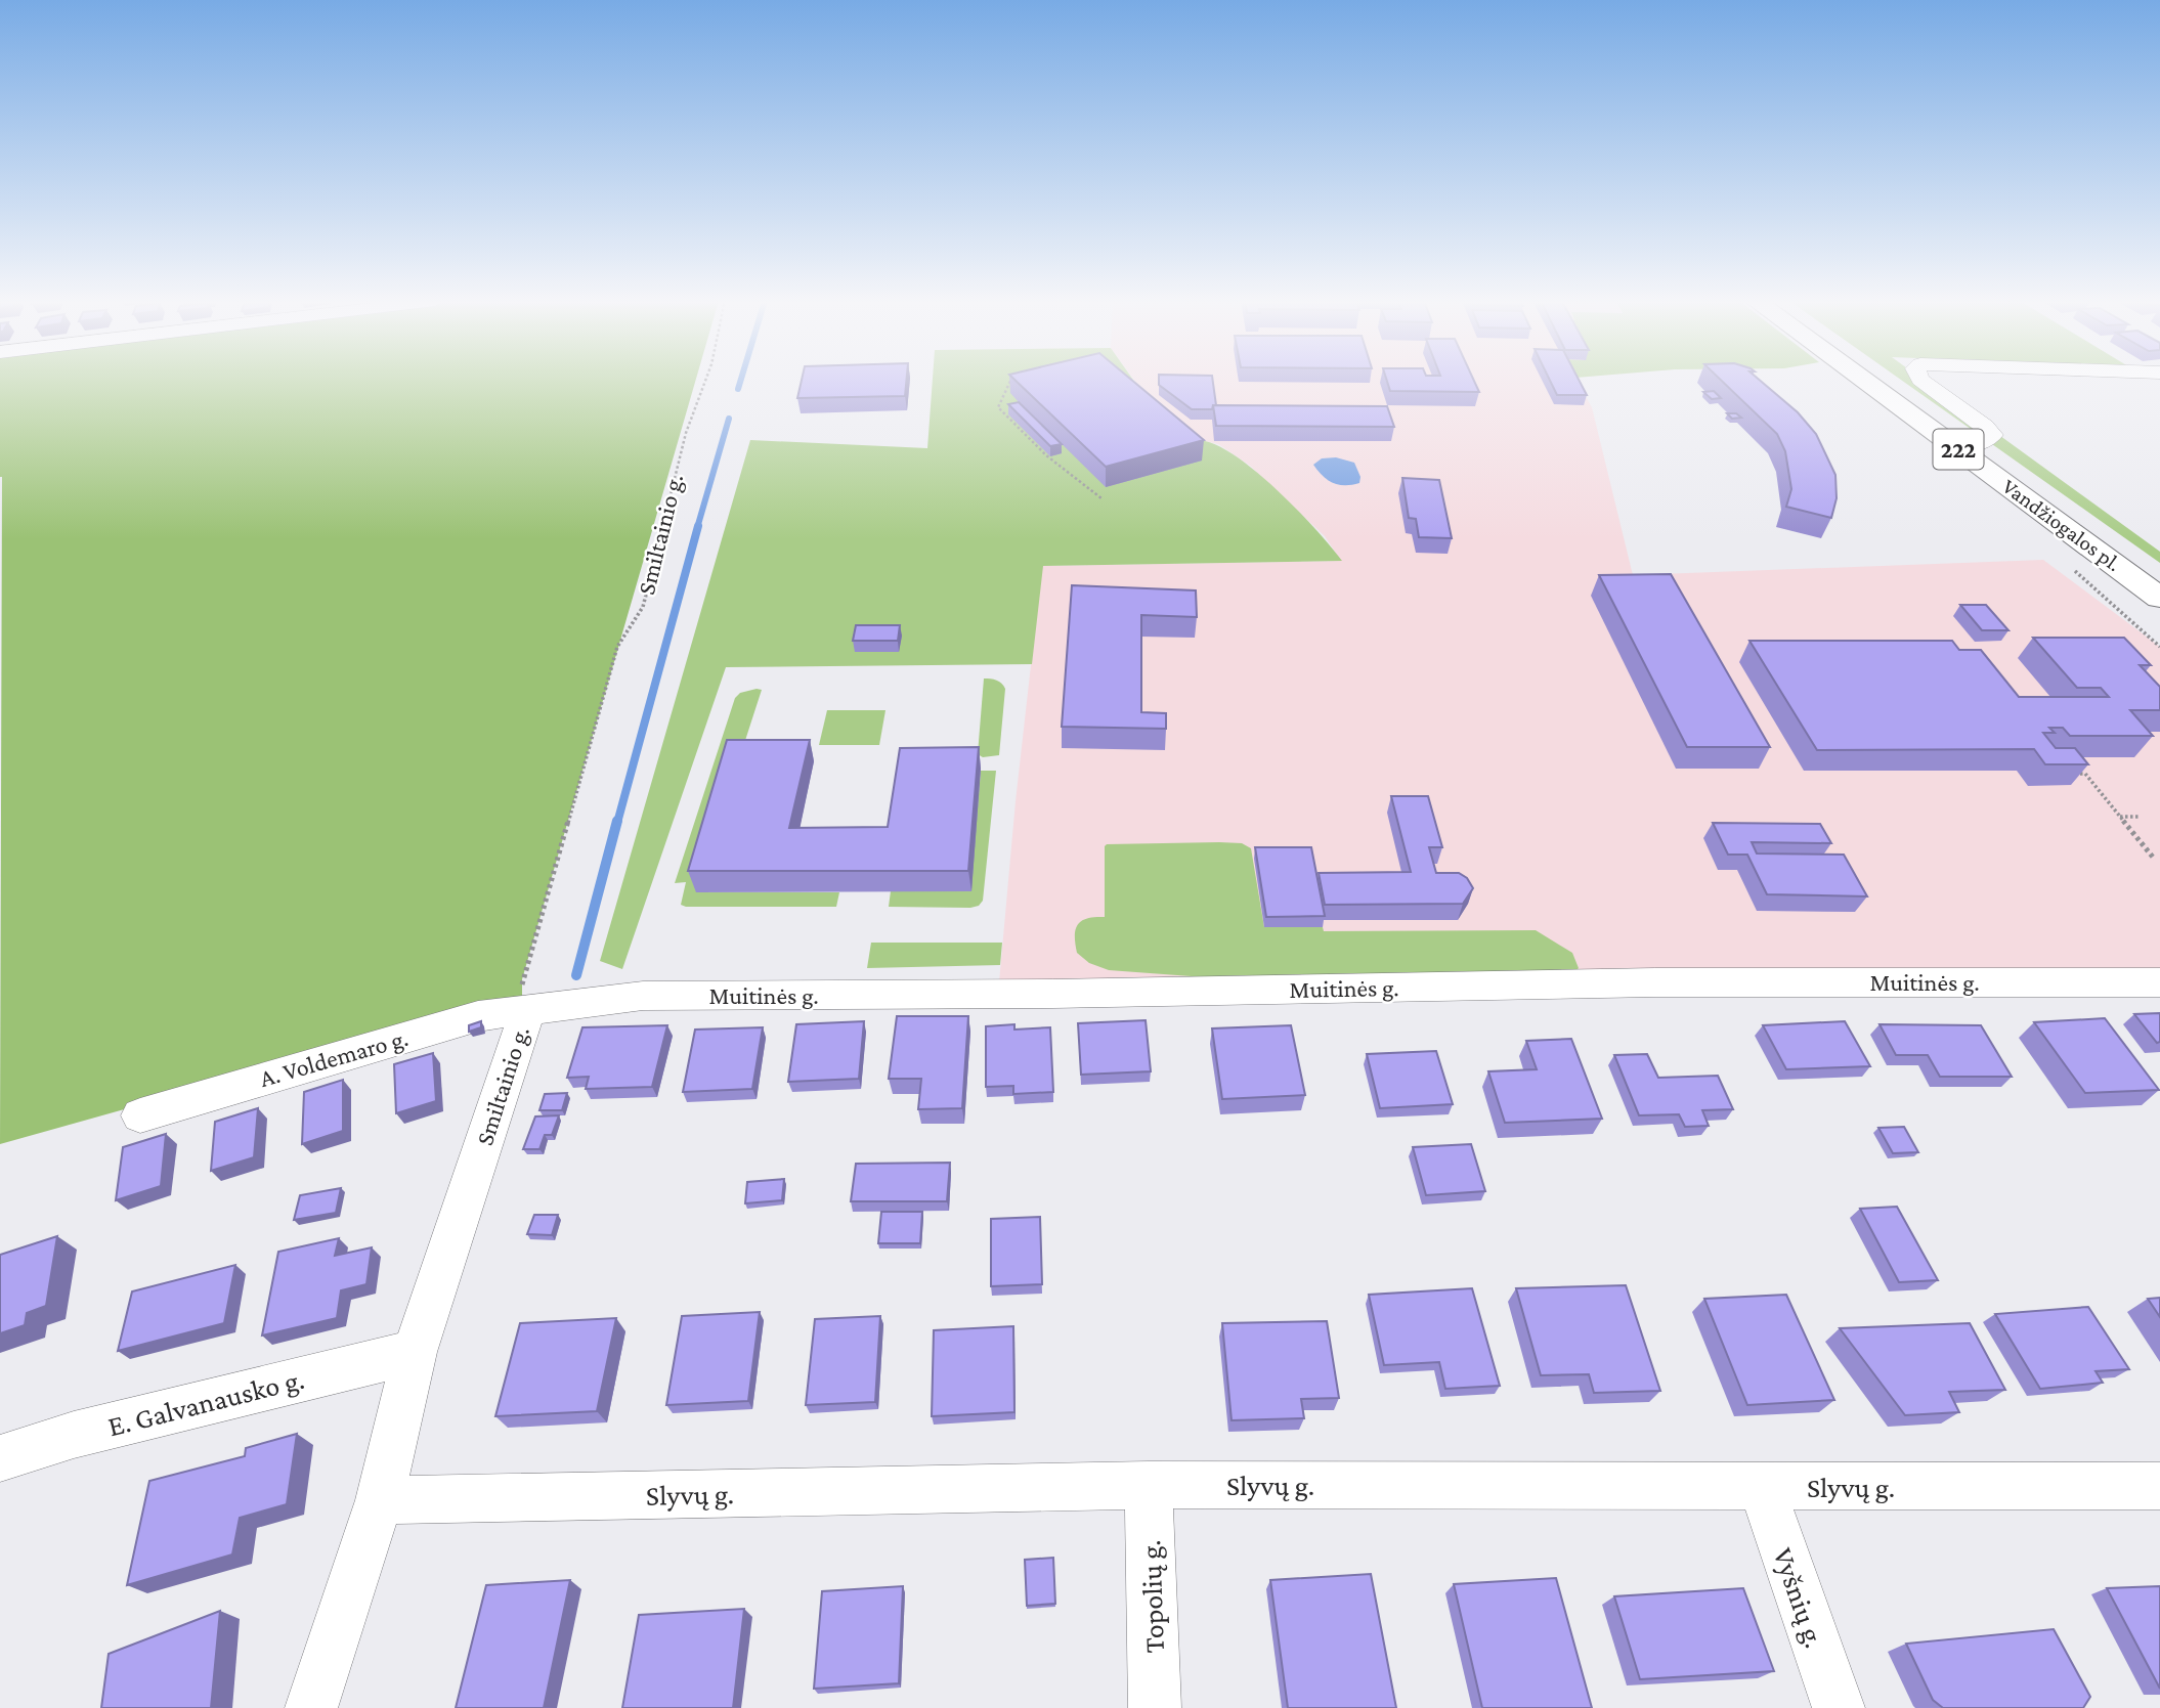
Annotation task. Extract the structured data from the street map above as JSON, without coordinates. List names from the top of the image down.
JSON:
{
  "streets": {
    "main road": ["222", "Vandžiogalos pl."],
    "street": [
      "Smiltainio g.",
      "Muitinės g.",
      "A. Voldemaro g.",
      "E. Galvanausko g.",
      "Slyvų g.",
      "Topolių g.",
      "Vyšnių g."
    ]
  },
  "crossings": [
    ["Smiltainio g.", "Muitinės g."],
    ["Smiltainio g.", "A. Voldemaro g."],
    ["Smiltainio g.", "E. Galvanausko g."],
    ["Smiltainio g.", "Slyvų g."],
    ["Muitinės g.", "A. Voldemaro g."],
    ["Slyvų g.", "Topolių g."],
    ["Slyvų g.", "Vyšnių g."]
  ]
}
